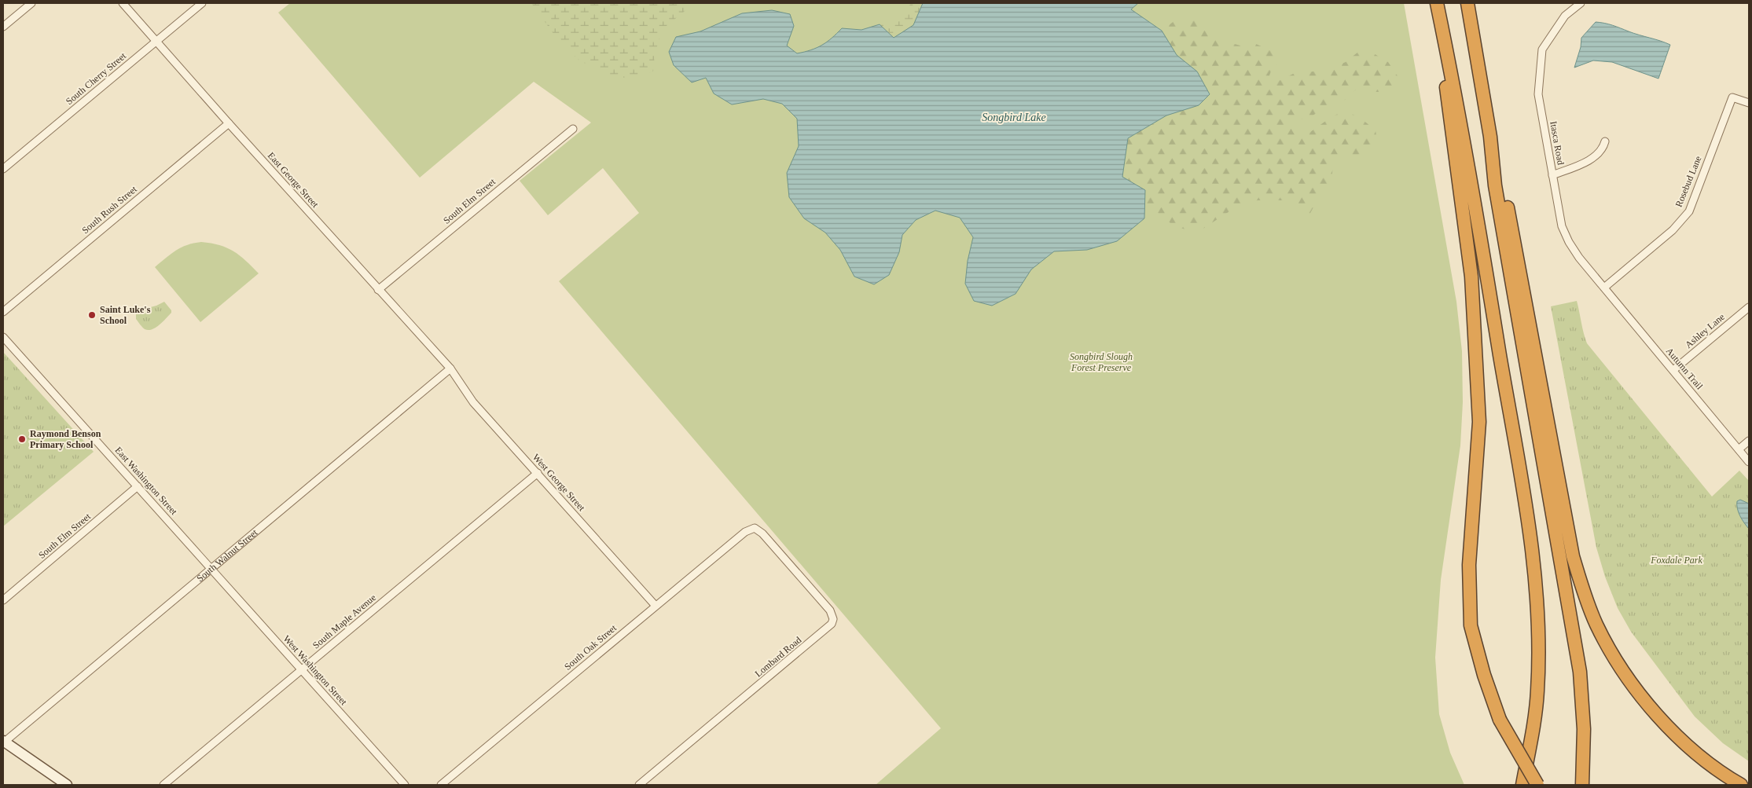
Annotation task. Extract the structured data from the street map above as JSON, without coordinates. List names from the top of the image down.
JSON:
{
  "streets": {
    "street": [
      "South Cherry Street",
      "Itasca Road",
      "East George Street",
      "Rosebud Lane",
      "South Elm Street",
      "South Rush Street",
      "Ashley Lane",
      "Autumn Trail",
      "East Washington Street",
      "West George Street",
      "South Walnut Street",
      "South Maple Avenue",
      "South Oak Street",
      "Lombard Road",
      "West Washington Street"
    ]
  },
  "crossings": [
    ["South Cherry Street", "East George Street"],
    ["Itasca Road", "Rosebud Lane"],
    ["Itasca Road", "Autumn Trail"],
    ["East George Street", "South Elm Street"],
    ["East George Street", "South Rush Street"],
    ["East George Street", "West George Street"],
    ["East George Street", "South Walnut Street"],
    ["Rosebud Lane", "Autumn Trail"],
    ["South Elm Street", "East Washington Street"],
    ["Ashley Lane", "Autumn Trail"],
    ["East Washington Street", "South Walnut Street"],
    ["East Washington Street", "West Washington Street"],
    ["West George Street", "South Walnut Street"],
    ["West George Street", "South Maple Avenue"],
    ["West George Street", "South Oak Street"],
    ["South Walnut Street", "West Washington Street"],
    ["South Maple Avenue", "West Washington Street"],
    ["South Oak Street", "Lombard Road"]
  ],
  "water": ["Songbird Lake"],
  "parks": ["Songbird Slough Forest Preserve", "Foxdale Park"],
  "places": ["Saint Luke's School", "Raymond Benson Primary School"]
}
